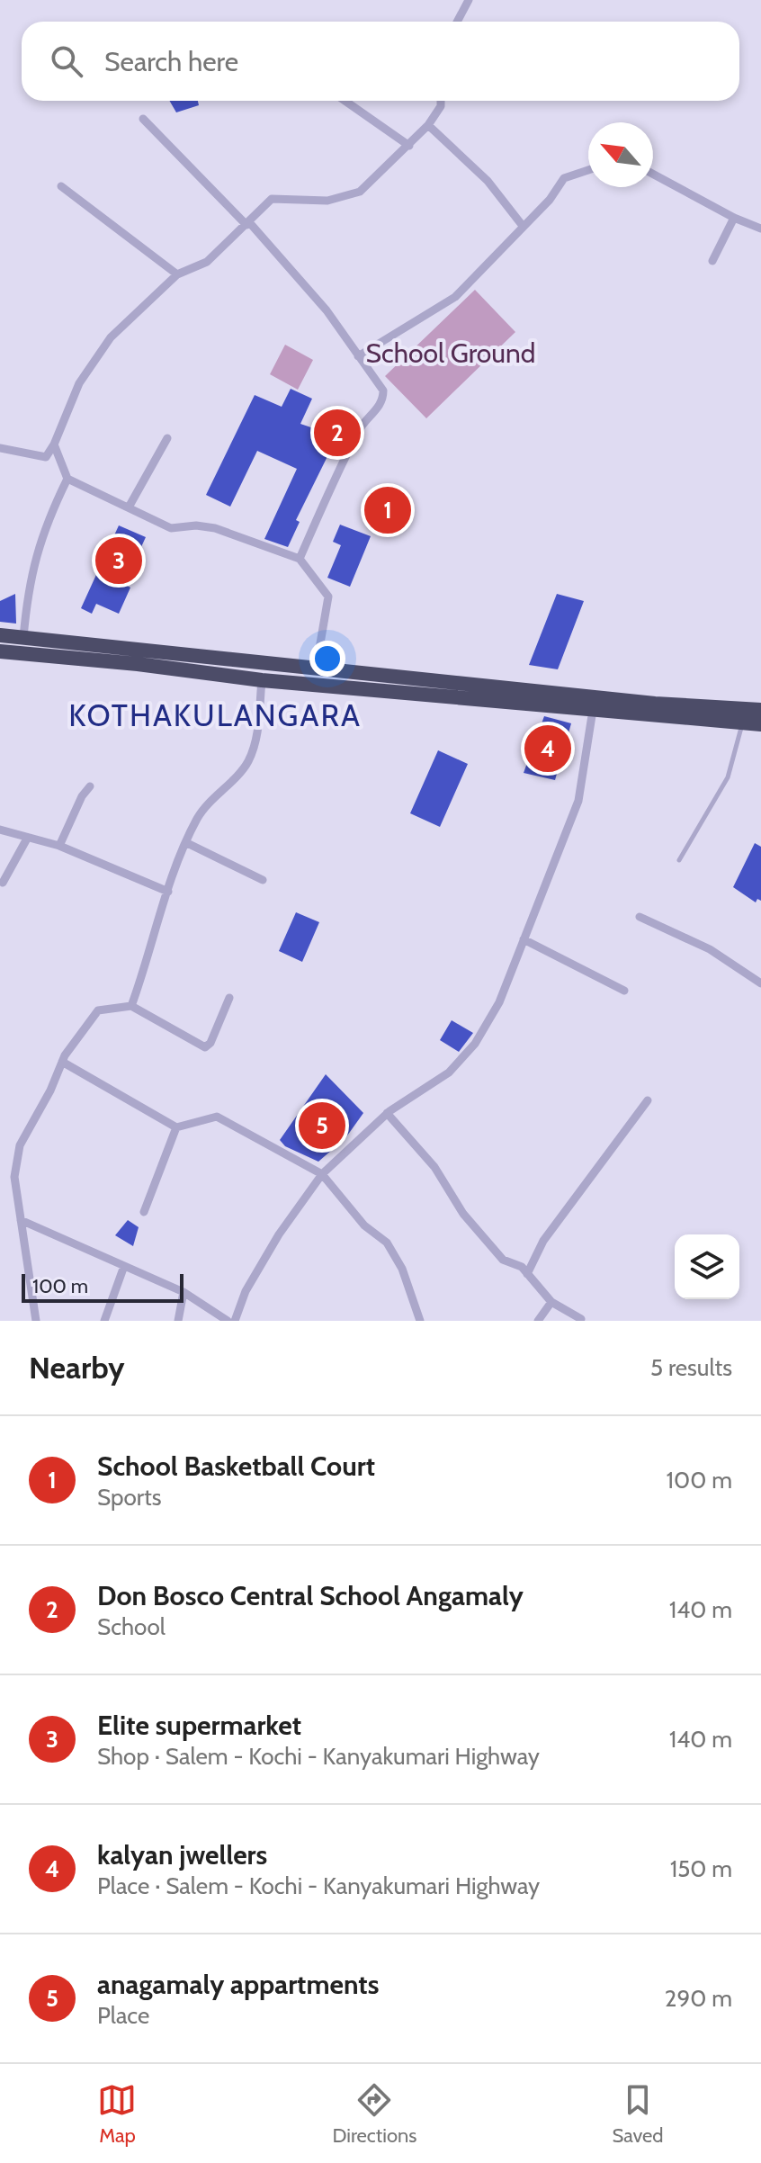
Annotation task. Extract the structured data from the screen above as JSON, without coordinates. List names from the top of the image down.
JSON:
{
  "districts": ["KOTHAKULANGARA"],
  "parks": ["School Ground"],
  "scale_bar": "100 m",
  "north": "top left",
  "page": {
    "search": "Search here",
    "pins": [
      "2",
      "1",
      "3",
      "4",
      "5"
    ],
    "scale": "100 m",
    "heading": ["Nearby", "5 results"],
    "list": [
      {
        "mark": "1",
        "name": "School Basketball Court",
        "note": "Sports",
        "value": "100 m"
      },
      {
        "mark": "2",
        "name": "Don Bosco Central School Angamaly",
        "note": "School",
        "value": "140 m"
      },
      {
        "mark": "3",
        "name": "Elite supermarket",
        "note": "Shop · Salem - Kochi - Kanyakumari Highway",
        "value": "140 m"
      },
      {
        "mark": "4",
        "name": "kalyan jwellers",
        "note": "Place · Salem - Kochi - Kanyakumari Highway",
        "value": "150 m"
      },
      {
        "mark": "5",
        "name": "anagamaly appartments",
        "note": "Place",
        "value": "290 m"
      }
    ],
    "nav": ["Map", "Directions", "Saved"]
  }
}
